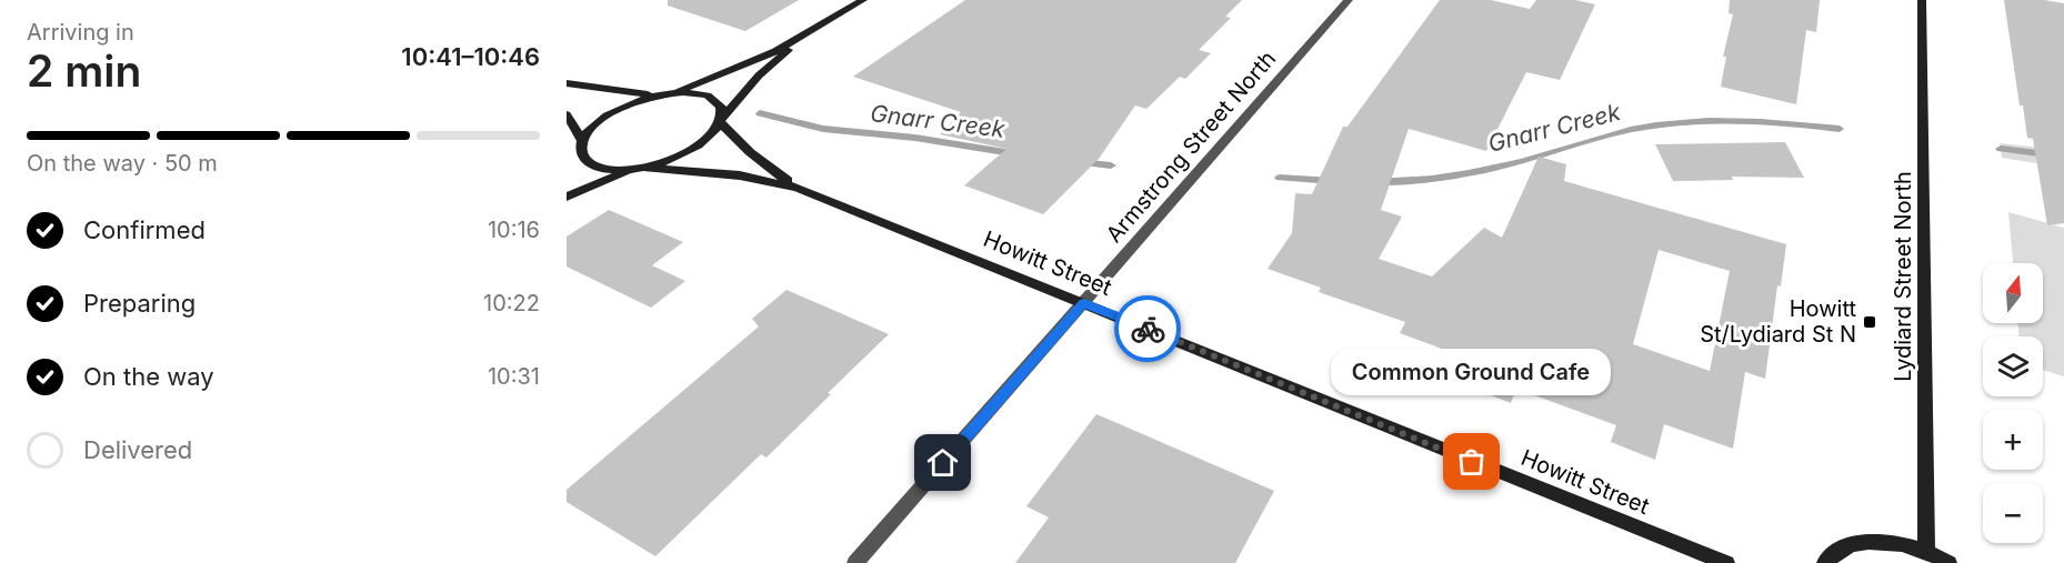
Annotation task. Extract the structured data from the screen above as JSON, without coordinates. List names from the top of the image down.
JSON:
{
  "streets": {
    "street": ["Armstrong Street North", "Howitt Street", "Lydiard Street North"]
  },
  "crossings": [
    ["Armstrong Street North", "Howitt Street"]
  ],
  "water": ["Gnarr Creek"],
  "places": {
    "transit": ["Howitt St/Lydiard St N"],
    "other": ["Common Ground Cafe"]
  },
  "north": "top",
  "page": {
    "heading": ["2 min", "Arriving in", "10:41–10:46"],
    "bar": "On the way · 50 m",
    "list": [
      ["Confirmed", "10:16"],
      ["Preparing", "10:22"],
      ["On the way", "10:31"],
      "Delivered"
    ],
    "map_buttons": ["+", "−"],
    "bubble": "Common Ground Cafe"
  }
}
